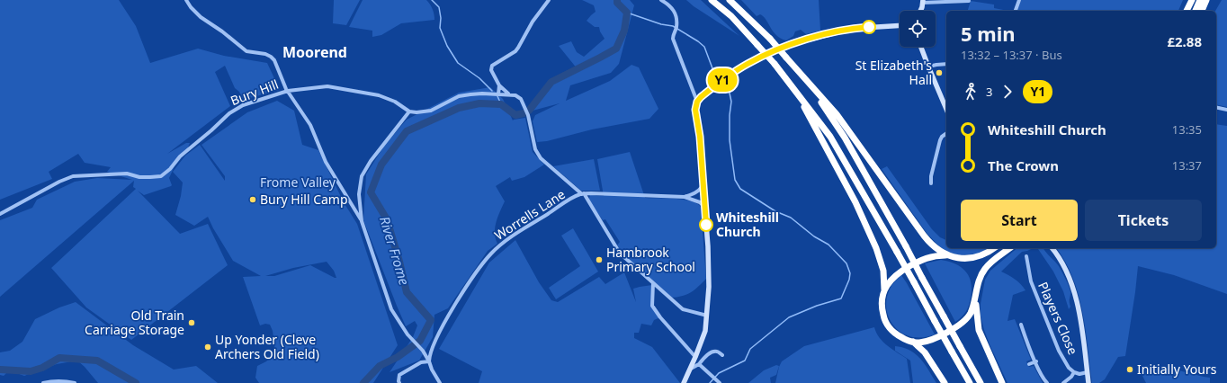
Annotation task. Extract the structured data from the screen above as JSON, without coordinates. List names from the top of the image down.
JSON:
{
  "streets": {
    "street": ["Bury Hill", "Worrells Lane", "Players Close"]
  },
  "districts": ["Moorend"],
  "water": ["River Frome"],
  "parks": ["Frome Valley"],
  "places": [
    "St Elizabeth's Hall",
    "Bury Hill Camp",
    "Whiteshill Church",
    "Hambrook Primary School",
    "Old Train Carriage Storage",
    "Up Yonder (Cleve Archers Old Field)",
    "Initially Yours"
  ],
  "lines": ["bus line Y1"],
  "page": {
    "on_map": "Y1",
    "heading": ["5 min", "13:32 – 13:37 · Bus", "£2.88"],
    "legs": ["3", "Y1"],
    "list": [
      {
        "name": "Whiteshill Church",
        "value": "13:35"
      },
      {
        "name": "The Crown",
        "value": "13:37"
      }
    ],
    "buttons": ["Start", "Tickets"]
  }
}
